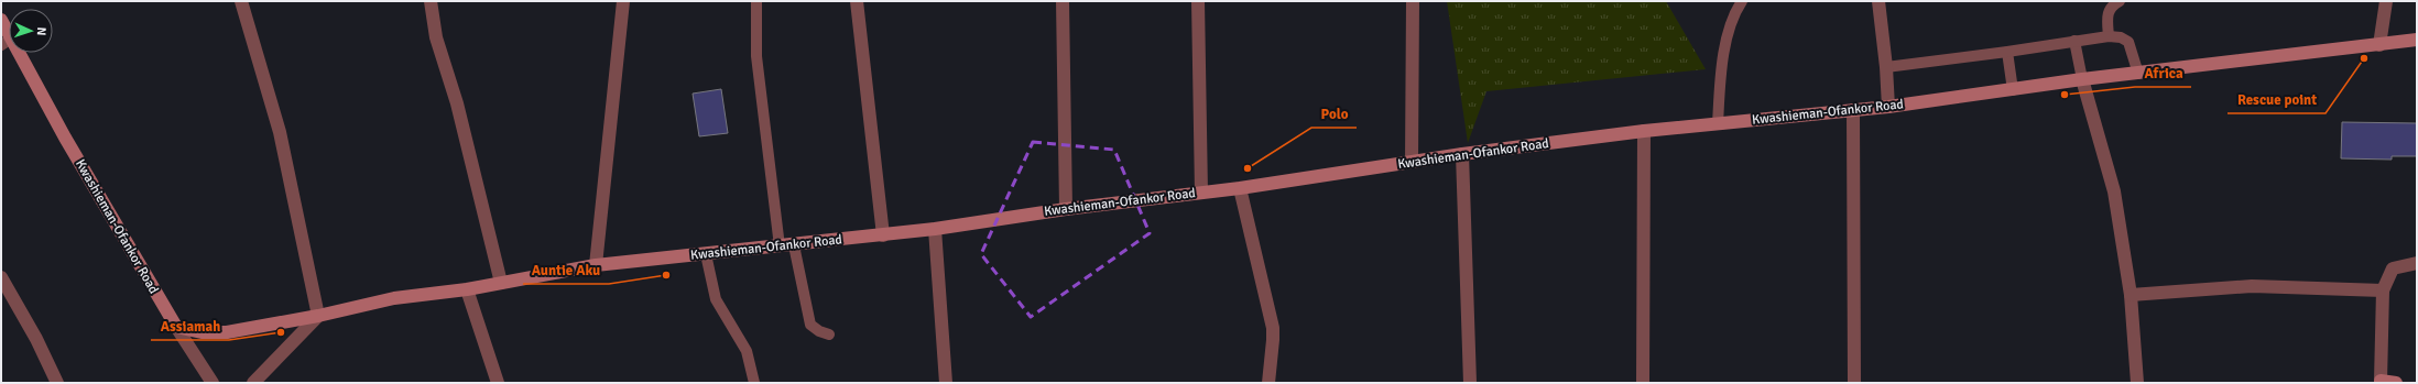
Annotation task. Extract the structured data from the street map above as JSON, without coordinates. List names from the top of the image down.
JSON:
{
  "streets": {
    "main road": ["Kwashieman-Ofankor Road"]
  },
  "places": [
    "Rescue point",
    "Africa",
    "Polo",
    "Auntie Aku",
    "Assiamah"
  ],
  "north": "right"
}
